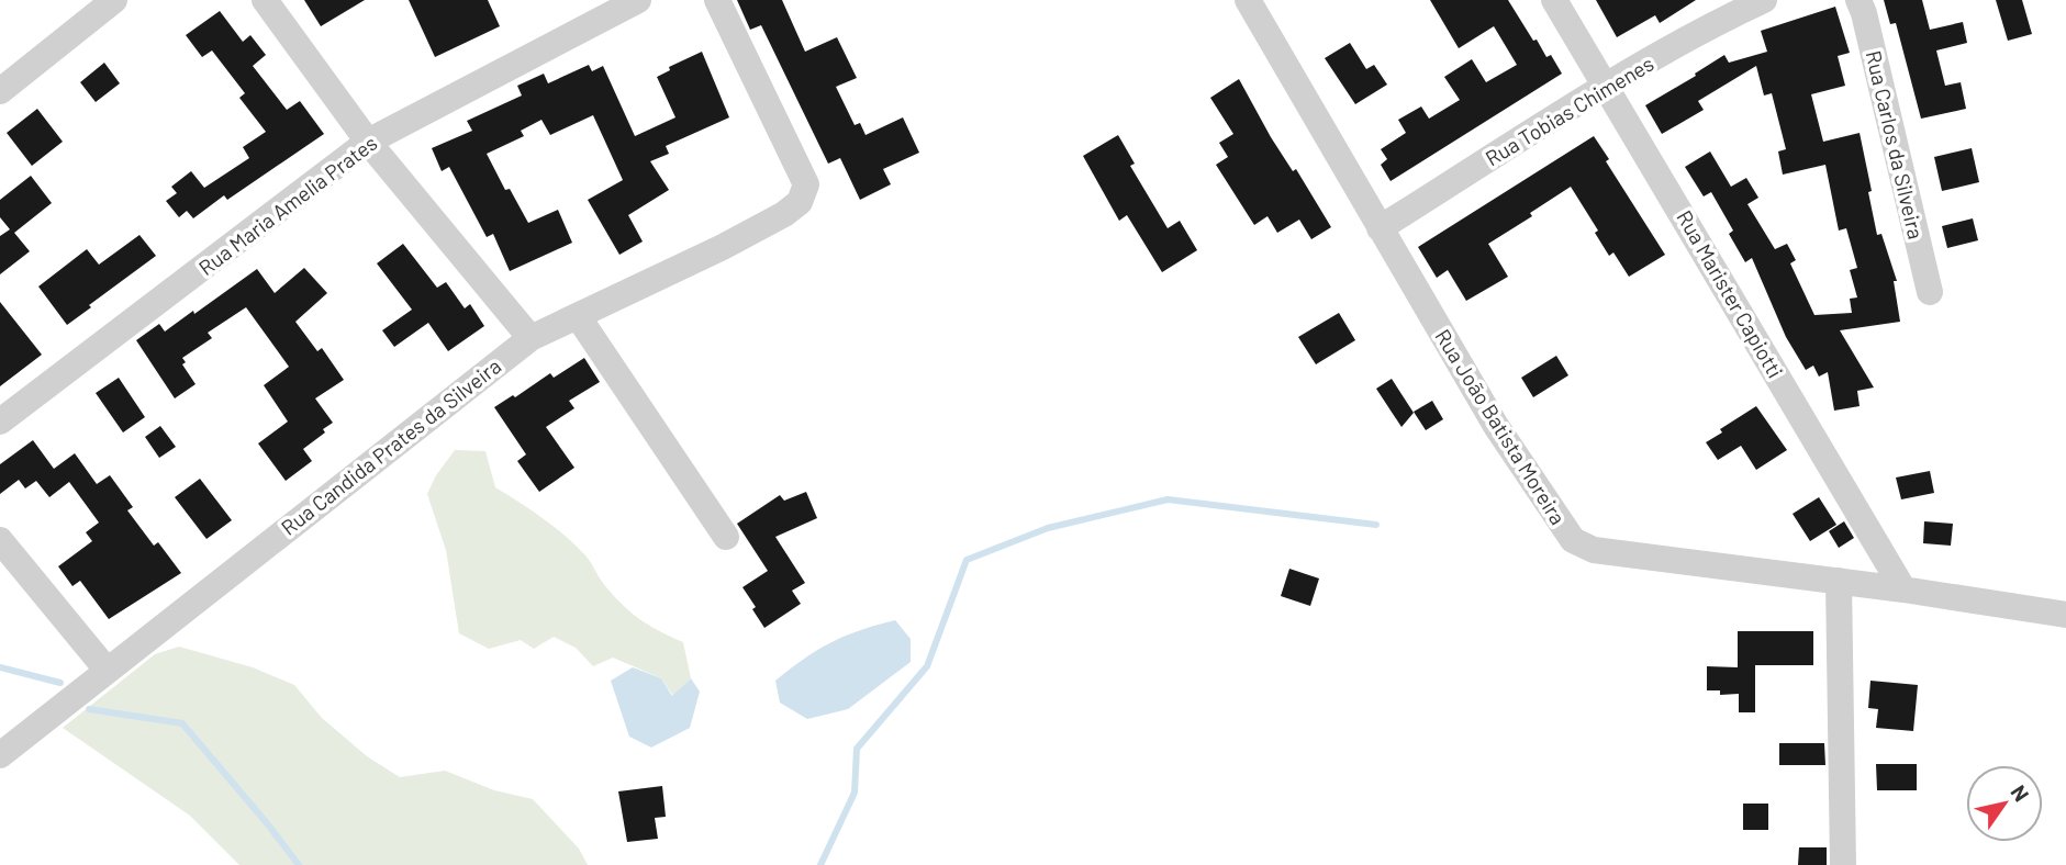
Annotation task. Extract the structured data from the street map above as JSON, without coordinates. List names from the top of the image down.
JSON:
{
  "streets": {
    "street": [
      "Rua Tobias Chimenes",
      "Rua Carlos da Silveira",
      "Rua Maria Amelia Prates",
      "Rua Marister Capiotti",
      "Rua João Batista Moreira",
      "Rua Candida Prates da Silveira"
    ]
  },
  "crossings": [
    ["Rua Tobias Chimenes", "Rua Marister Capiotti"],
    ["Rua Tobias Chimenes", "Rua João Batista Moreira"],
    ["Rua Marister Capiotti", "Rua João Batista Moreira"]
  ],
  "north": "top right"
}
